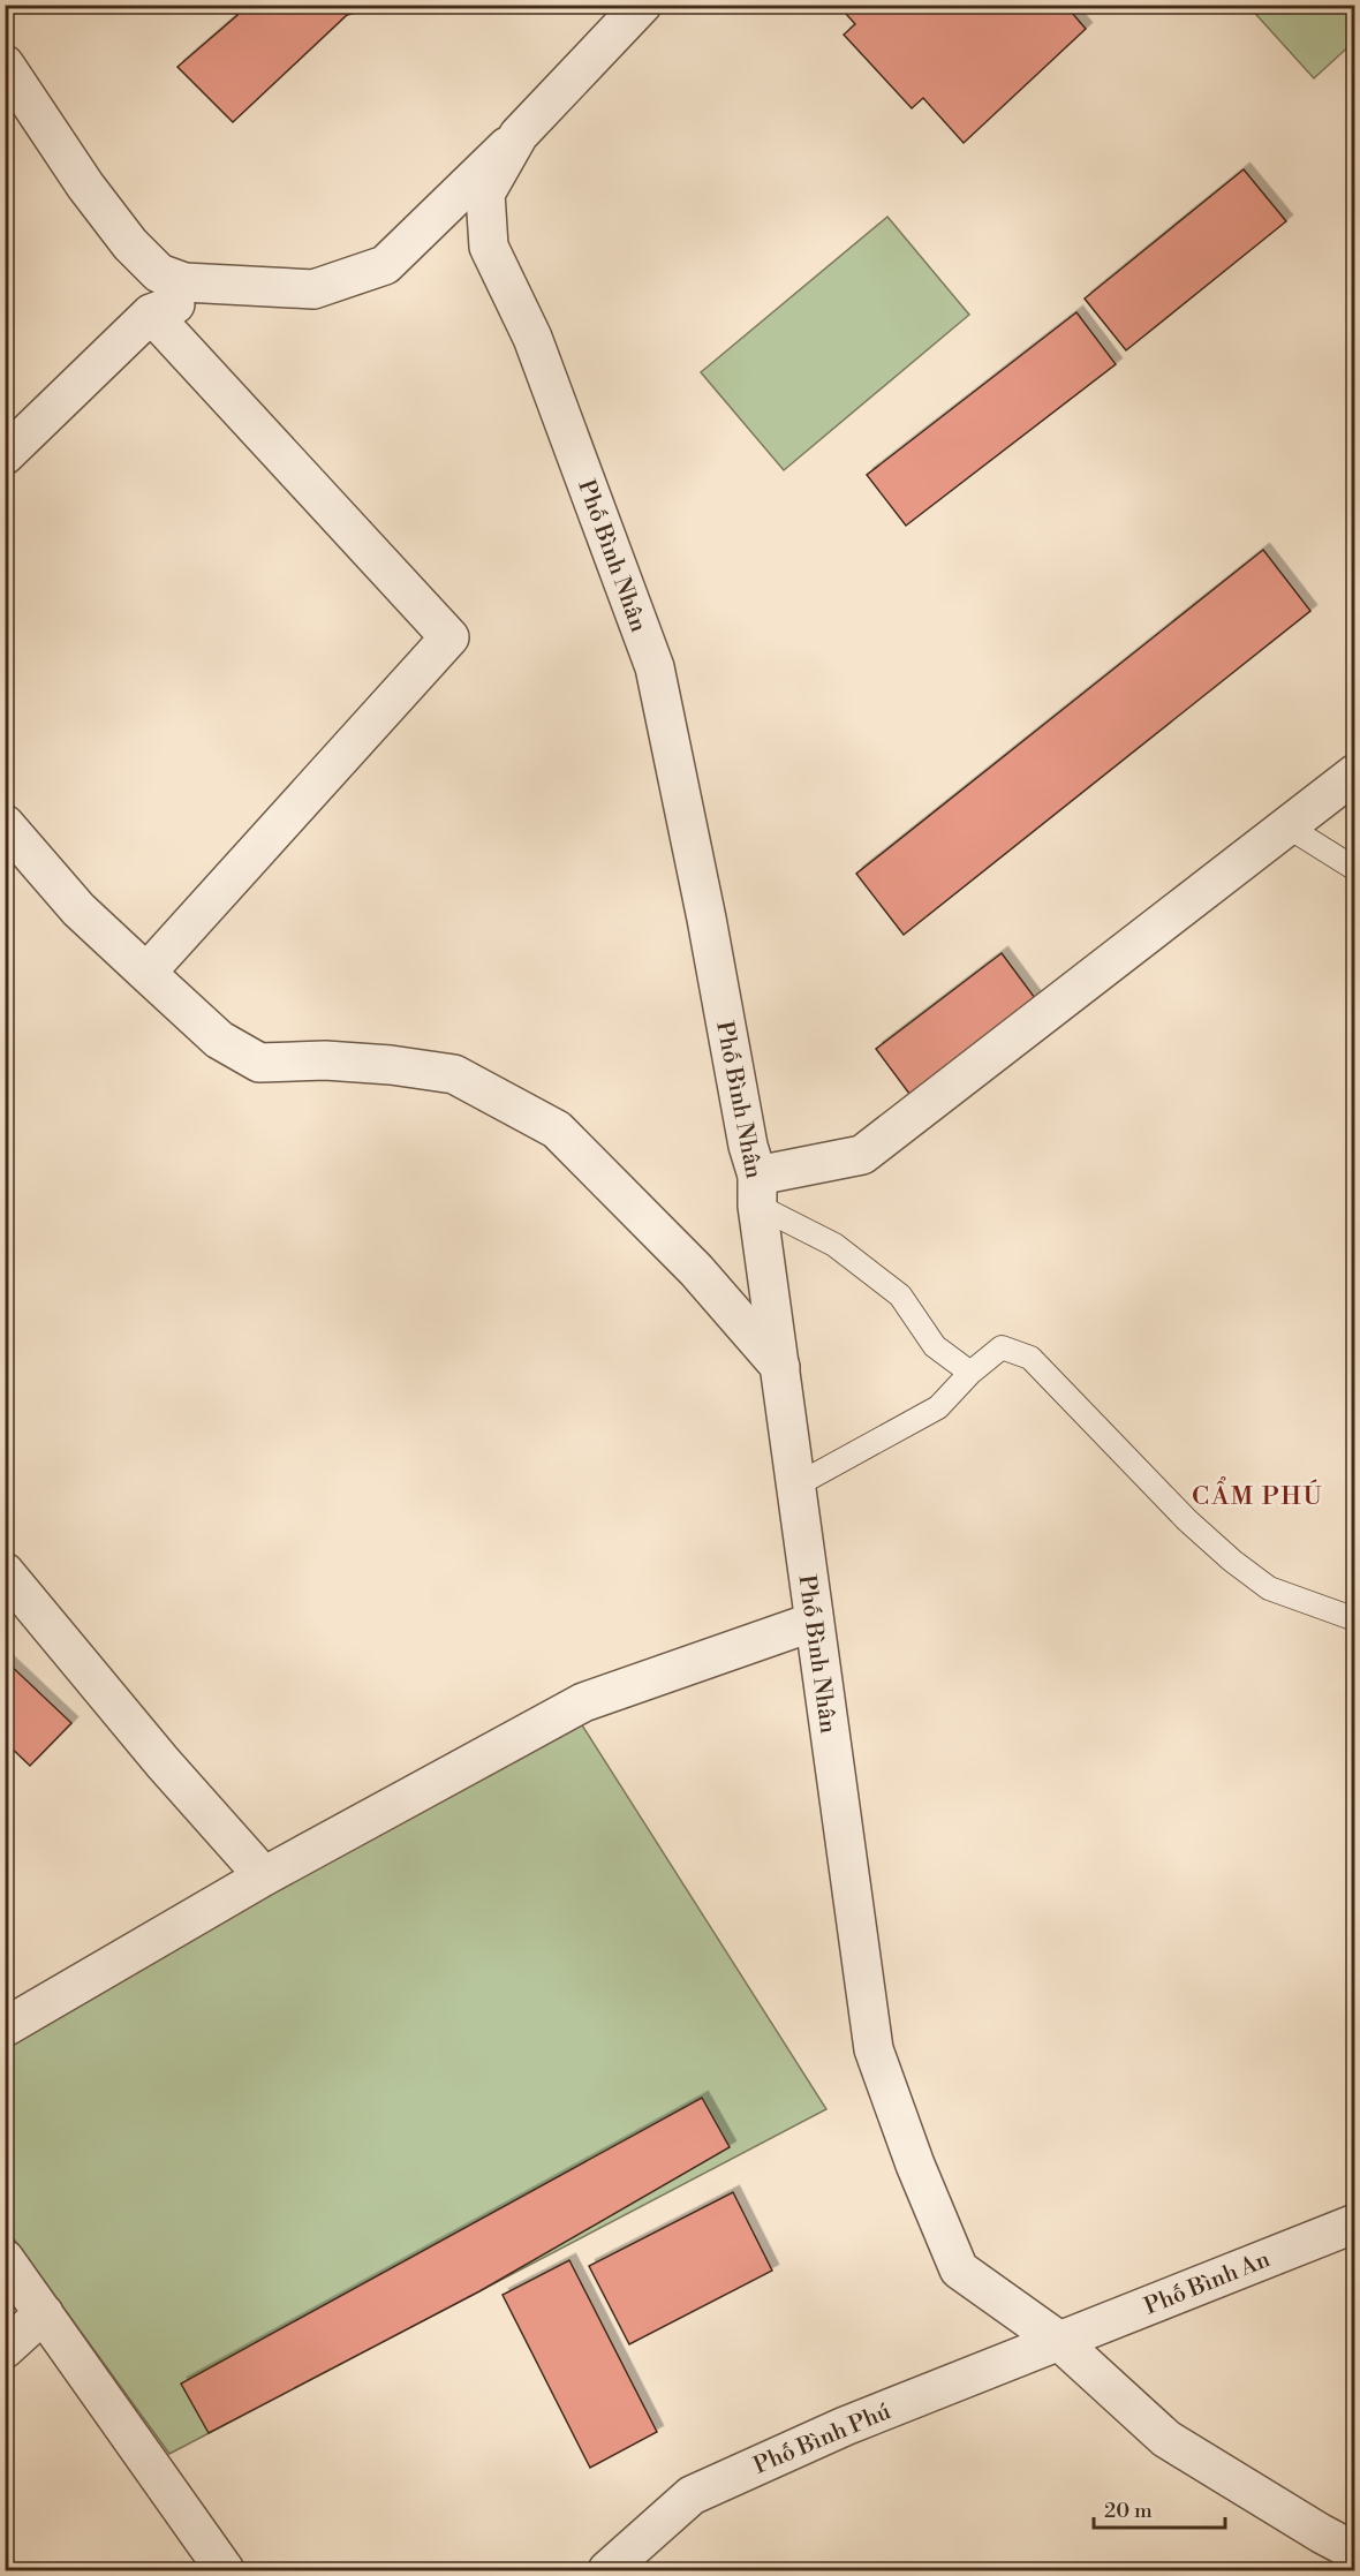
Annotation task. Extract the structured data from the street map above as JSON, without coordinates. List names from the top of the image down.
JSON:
{
  "streets": {
    "street": ["Phố Bình Nhân", "Phố Bình An", "Phố Bình Phú"]
  },
  "crossings": [
    ["Phố Bình Nhân", "Phố Bình An"],
    ["Phố Bình Nhân", "Phố Bình Phú"],
    ["Phố Bình An", "Phố Bình Phú"]
  ],
  "districts": ["CẨM PHÚ"],
  "scale_bar": "20 m"
}
